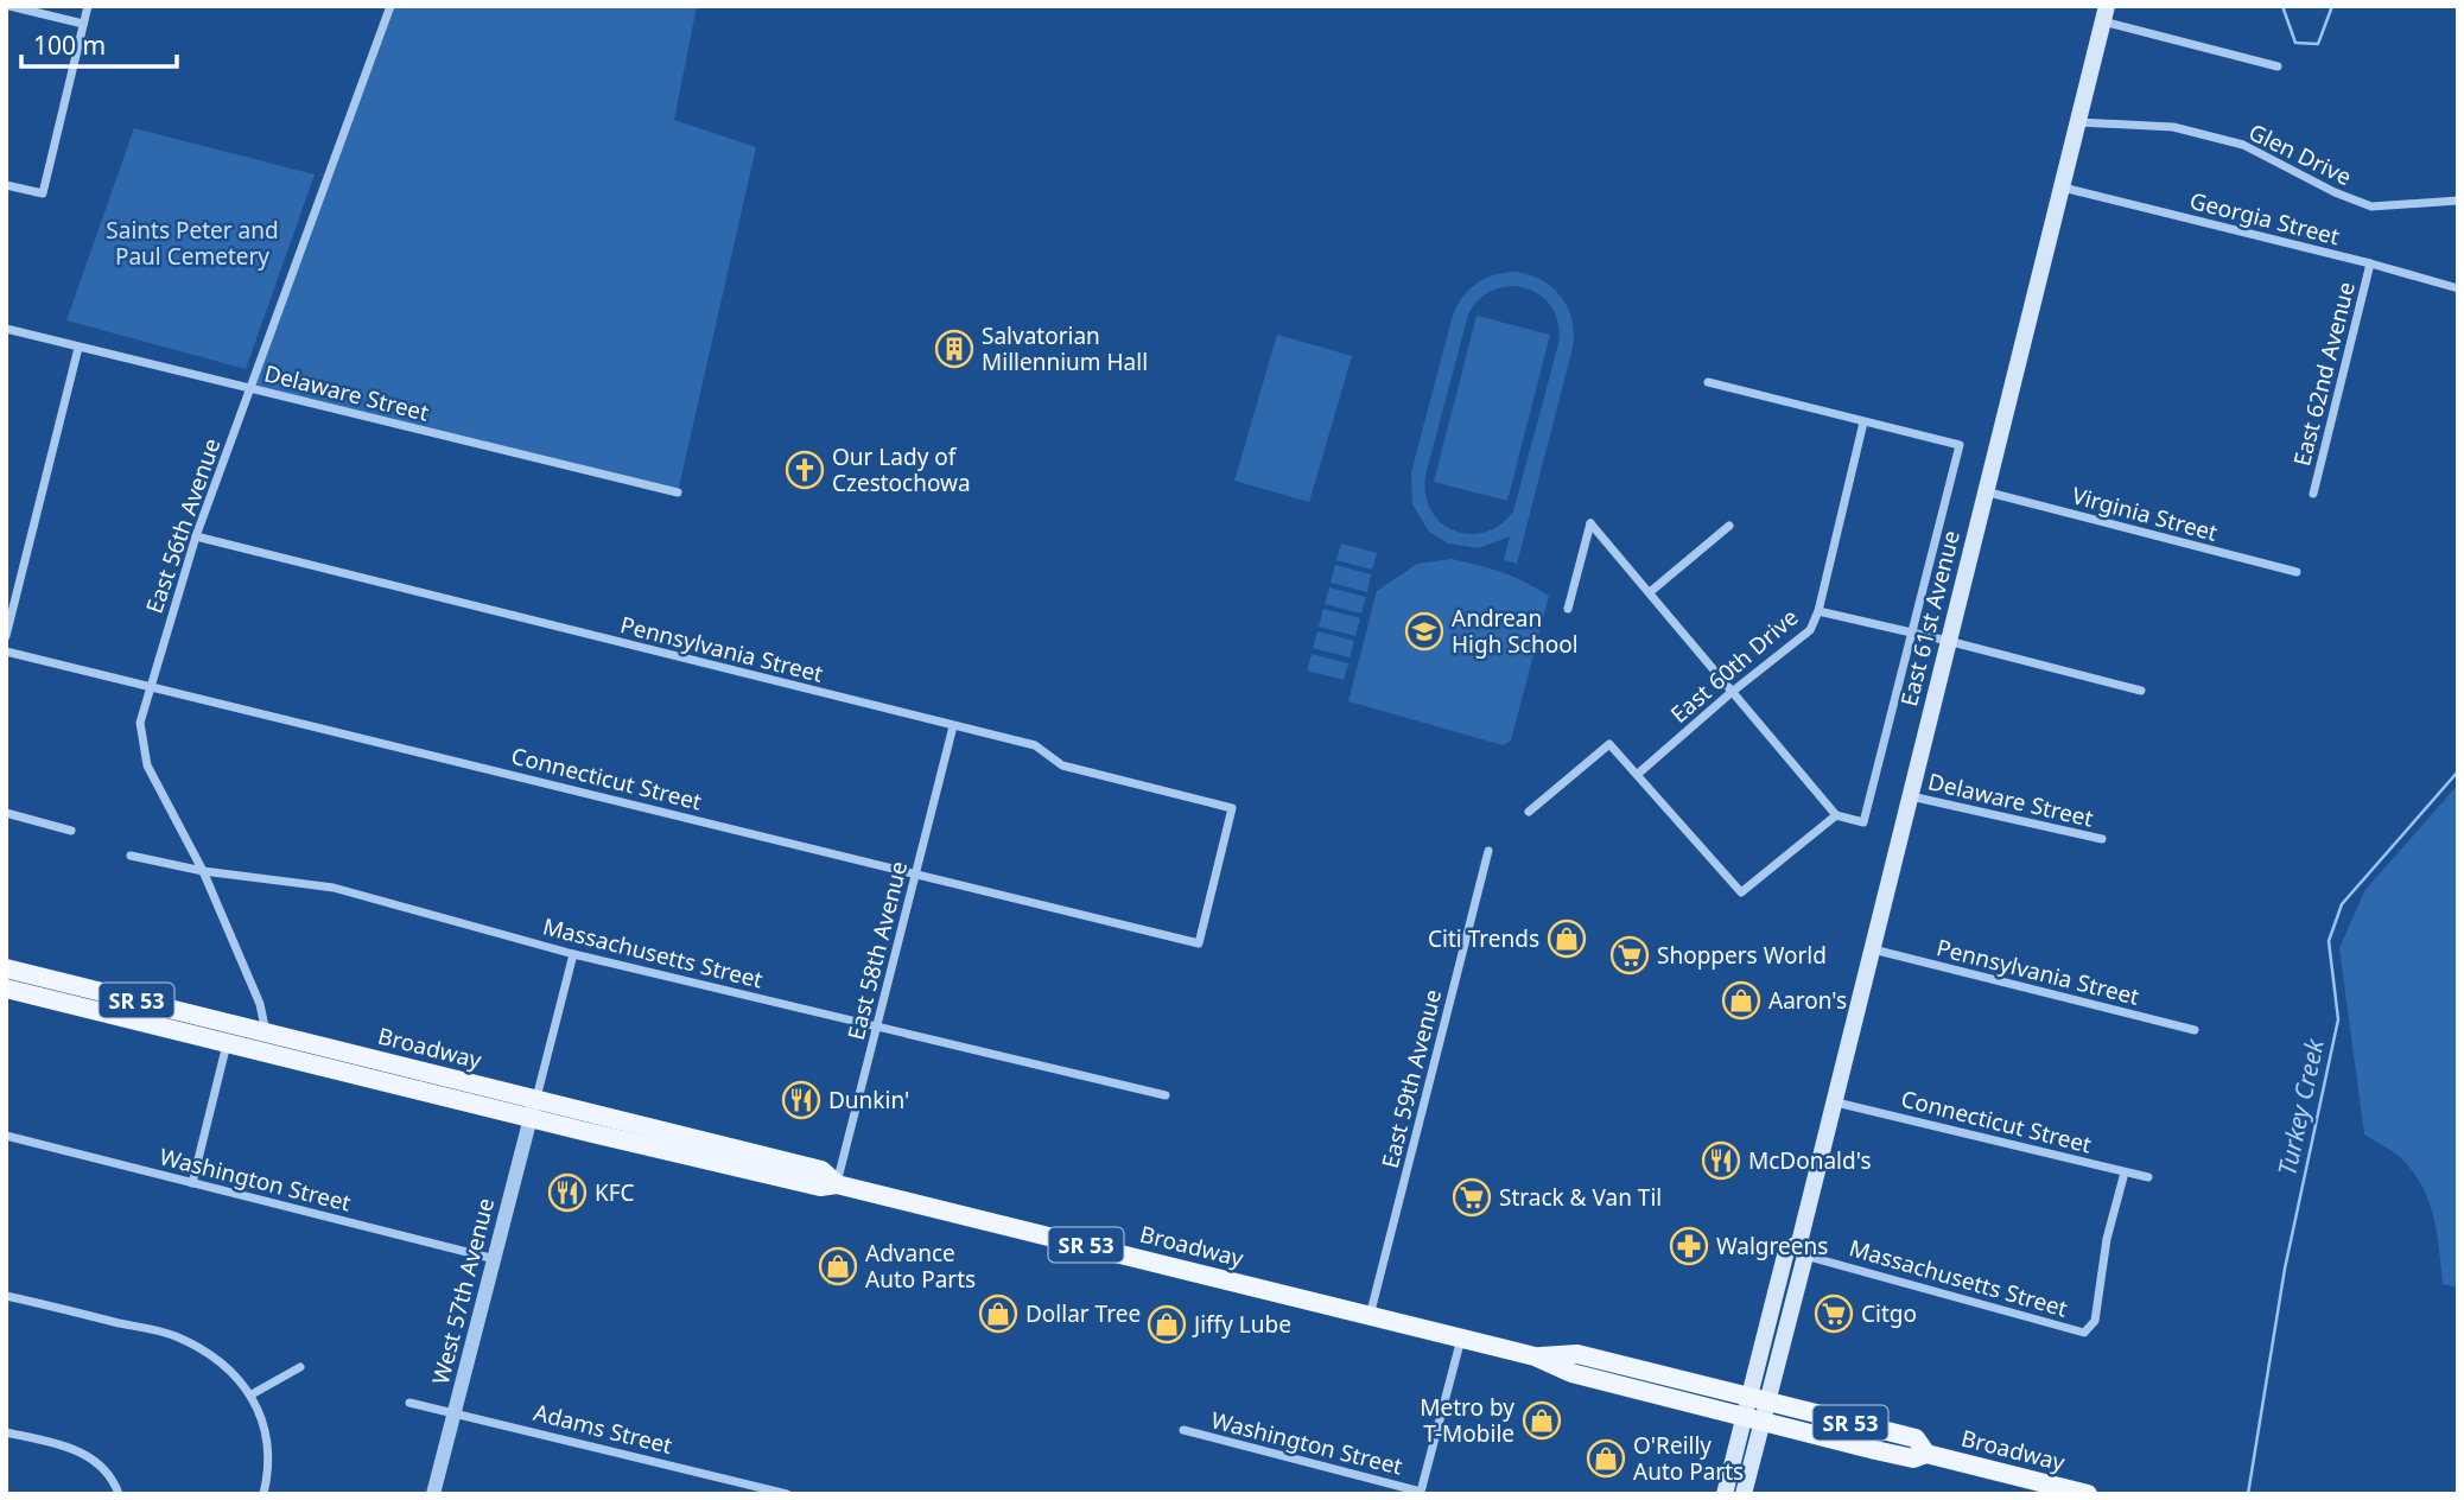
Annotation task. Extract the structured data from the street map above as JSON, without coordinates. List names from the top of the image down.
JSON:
{
  "streets": {
    "main road": ["East 61st Avenue", "SR 53", "Broadway"],
    "street": [
      "Glen Drive",
      "Georgia Street",
      "East 62nd Avenue",
      "Delaware Street",
      "Virginia Street",
      "East 56th Avenue",
      "Pennsylvania Street",
      "East 60th Drive",
      "Connecticut Street",
      "East 58th Avenue",
      "Massachusetts Street",
      "East 59th Avenue",
      "Washington Street",
      "West 57th Avenue",
      "Adams Street"
    ]
  },
  "crossings": [
    ["Glen Drive", "East 61st Avenue"],
    ["Georgia Street", "East 62nd Avenue"],
    ["Georgia Street", "East 61st Avenue"],
    ["Delaware Street", "East 56th Avenue"],
    ["Delaware Street", "East 61st Avenue"],
    ["Virginia Street", "East 61st Avenue"],
    ["East 56th Avenue", "Pennsylvania Street"],
    ["East 56th Avenue", "Connecticut Street"],
    ["East 56th Avenue", "Massachusetts Street"],
    ["East 56th Avenue", "Broadway"],
    ["East 61st Avenue", "Pennsylvania Street"],
    ["East 61st Avenue", "Connecticut Street"],
    ["East 61st Avenue", "Massachusetts Street"],
    ["East 61st Avenue", "Broadway"],
    ["Pennsylvania Street", "Connecticut Street"],
    ["Pennsylvania Street", "East 58th Avenue"],
    ["Connecticut Street", "East 58th Avenue"],
    ["Connecticut Street", "Massachusetts Street"],
    ["East 58th Avenue", "Massachusetts Street"],
    ["East 58th Avenue", "Broadway"],
    ["Broadway", "East 59th Avenue"],
    ["Broadway", "West 57th Avenue"],
    ["Washington Street", "West 57th Avenue"],
    ["West 57th Avenue", "Adams Street"]
  ],
  "water": ["Turkey Creek"],
  "parks": ["Saints Peter and Paul Cemetery"],
  "places": {
    "building": ["Salvatorian Millennium Hall"],
    "church": ["Our Lady of Czestochowa"],
    "school or university": ["Andrean High School"],
    "shop": [
      "Citi Trends",
      "Aaron's",
      "Advance Auto Parts",
      "Dollar Tree",
      "Jiffy Lube",
      "Metro by T-Mobile",
      "O'Reilly Auto Parts"
    ],
    "supermarket": ["Shoppers World", "Strack & Van Til", "Citgo"],
    "restaurant": ["Dunkin'", "McDonald's", "KFC"],
    "pharmacy": ["Walgreens"]
  },
  "scale_bar": "100 m"
}
